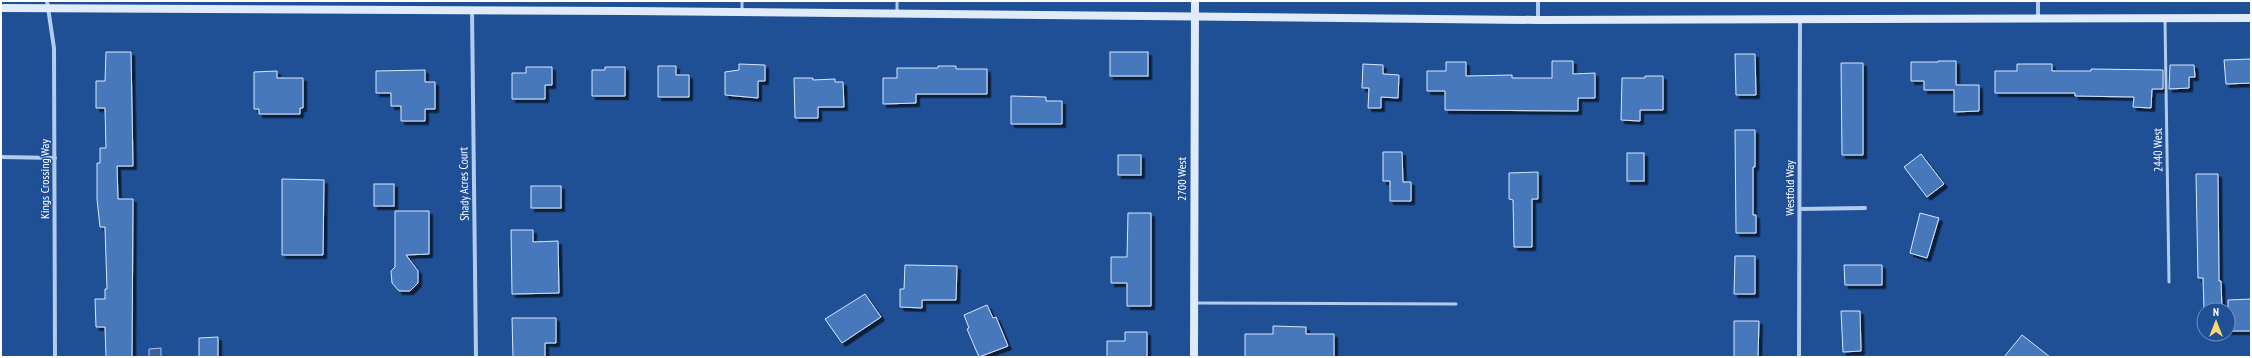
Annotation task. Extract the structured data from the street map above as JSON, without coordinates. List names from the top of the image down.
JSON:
{
  "streets": {
    "main road": ["2700 West"],
    "street": ["Kings Crossing Way", "Shady Acres Court", "Westfold Way"],
    "lane": ["2440 West"]
  },
  "north": "top"
}
